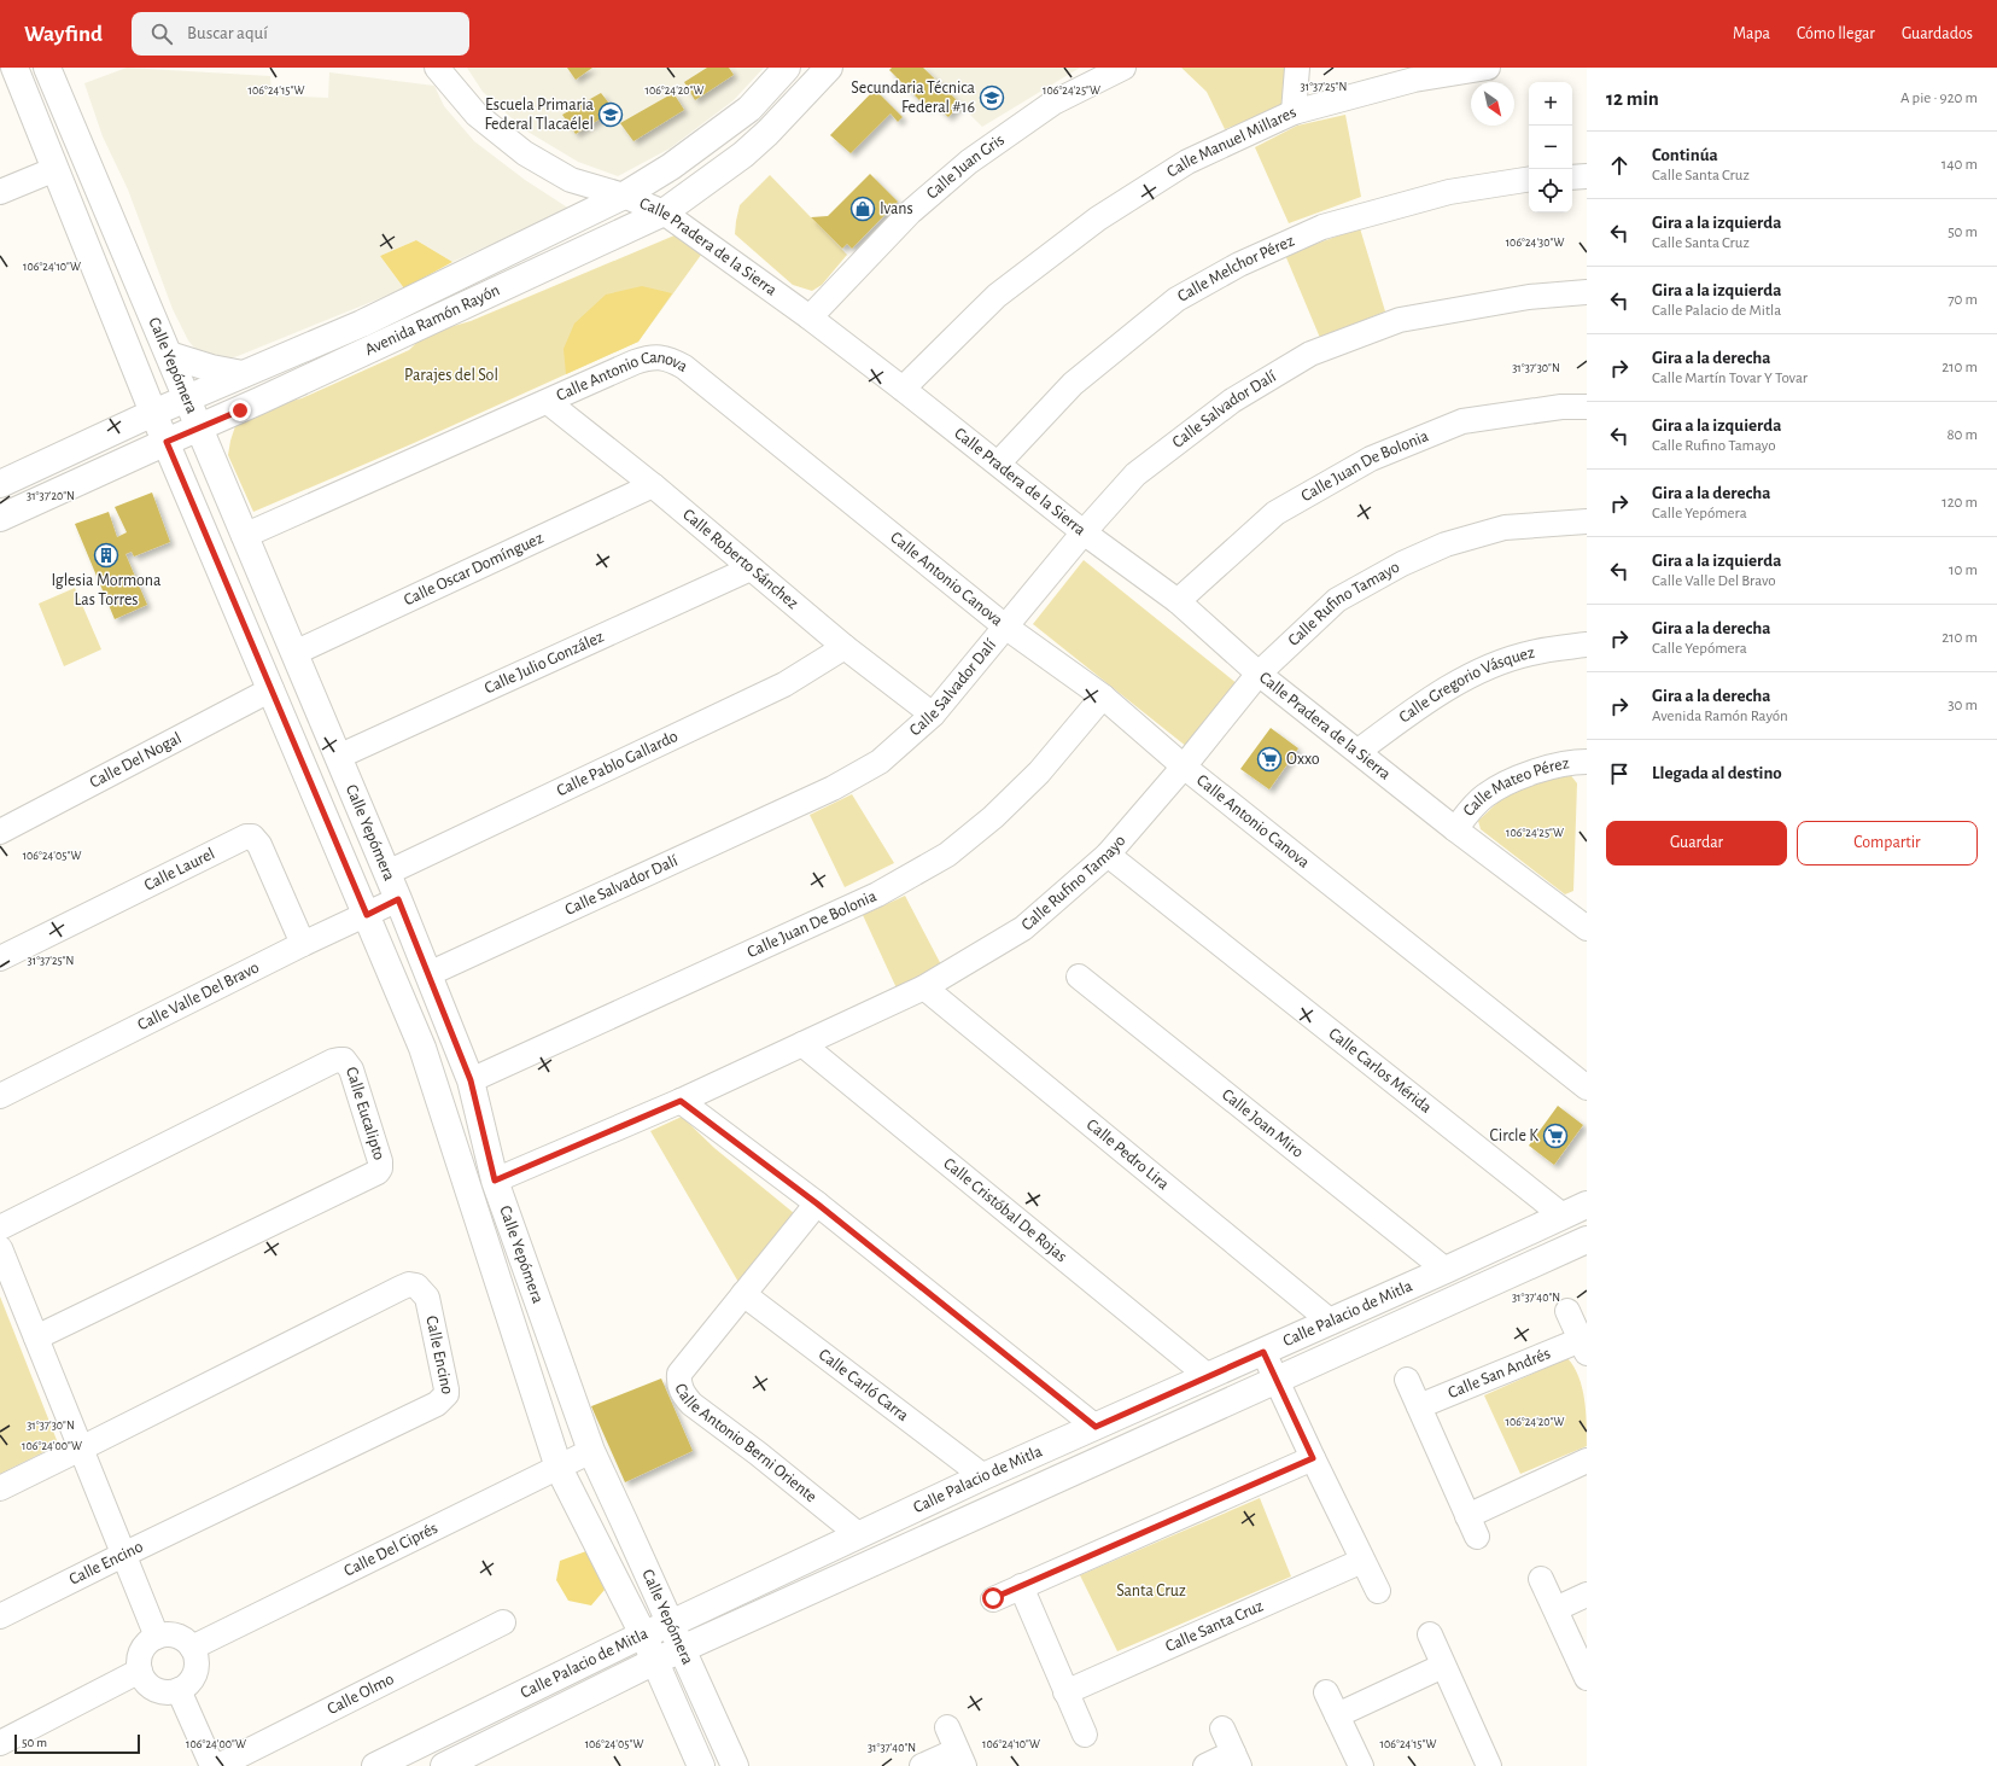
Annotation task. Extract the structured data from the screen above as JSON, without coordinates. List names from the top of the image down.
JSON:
{
  "streets": {
    "main road": ["Avenida Ramón Rayón", "Calle Yepómera", "Calle Palacio de Mitla"],
    "street": [
      "Calle Manuel Millares",
      "Calle Juan Gris",
      "Calle Pradera de la Sierra",
      "Calle Melchor Pérez",
      "Calle Antonio Canova",
      "Calle Salvador Dalí",
      "Calle Juan De Bolonia",
      "Calle Roberto Sánchez",
      "Calle Oscar Domínguez",
      "Calle Rufino Tamayo",
      "Calle Julio González",
      "Calle Gregorio Vásquez",
      "Calle Del Nogal",
      "Calle Pablo Gallardo",
      "Calle Mateo Pérez",
      "Calle Laurel",
      "Calle Valle Del Bravo",
      "Calle Carlos Mérida",
      "Calle Eucalipto",
      "Calle Joan Miro",
      "Calle Pedro Lira",
      "Calle Cristóbal De Rojas",
      "Calle Encino",
      "Calle San Andrés",
      "Calle Carló Carra",
      "Calle Antonio Berni Oriente",
      "Calle Del Ciprés",
      "Calle Santa Cruz",
      "Calle Olmo"
    ]
  },
  "crossings": [
    ["Calle Manuel Millares", "Calle Pradera de la Sierra"],
    ["Calle Juan Gris", "Calle Pradera de la Sierra"],
    ["Calle Pradera de la Sierra", "Calle Melchor Pérez"],
    ["Calle Pradera de la Sierra", "Avenida Ramón Rayón"],
    ["Calle Pradera de la Sierra", "Calle Salvador Dalí"],
    ["Calle Pradera de la Sierra", "Calle Juan De Bolonia"],
    ["Calle Pradera de la Sierra", "Calle Rufino Tamayo"],
    ["Calle Pradera de la Sierra", "Calle Gregorio Vásquez"],
    ["Calle Pradera de la Sierra", "Calle Mateo Pérez"],
    ["Avenida Ramón Rayón", "Calle Yepómera"],
    ["Calle Yepómera", "Calle Antonio Canova"],
    ["Calle Yepómera", "Calle Salvador Dalí"],
    ["Calle Yepómera", "Calle Juan De Bolonia"],
    ["Calle Yepómera", "Calle Oscar Domínguez"],
    ["Calle Yepómera", "Calle Rufino Tamayo"],
    ["Calle Yepómera", "Calle Julio González"],
    ["Calle Yepómera", "Calle Del Nogal"],
    ["Calle Yepómera", "Calle Pablo Gallardo"],
    ["Calle Yepómera", "Calle Valle Del Bravo"],
    ["Calle Yepómera", "Calle Palacio de Mitla"],
    ["Calle Yepómera", "Calle Del Ciprés"],
    ["Calle Antonio Canova", "Calle Salvador Dalí"],
    ["Calle Antonio Canova", "Calle Juan De Bolonia"],
    ["Calle Antonio Canova", "Calle Roberto Sánchez"],
    ["Calle Antonio Canova", "Calle Rufino Tamayo"],
    ["Calle Salvador Dalí", "Calle Roberto Sánchez"],
    ["Calle Roberto Sánchez", "Calle Oscar Domínguez"],
    ["Calle Roberto Sánchez", "Calle Julio González"],
    ["Calle Roberto Sánchez", "Calle Pablo Gallardo"],
    ["Calle Rufino Tamayo", "Calle Carlos Mérida"],
    ["Calle Rufino Tamayo", "Calle Pedro Lira"],
    ["Calle Rufino Tamayo", "Calle Cristóbal De Rojas"],
    ["Calle Laurel", "Calle Valle Del Bravo"],
    ["Calle Carlos Mérida", "Calle Palacio de Mitla"],
    ["Calle Joan Miro", "Calle Palacio de Mitla"],
    ["Calle Pedro Lira", "Calle Palacio de Mitla"],
    ["Calle Cristóbal De Rojas", "Calle Palacio de Mitla"],
    ["Calle Palacio de Mitla", "Calle Carló Carra"],
    ["Calle Palacio de Mitla", "Calle Antonio Berni Oriente"],
    ["Calle Carló Carra", "Calle Antonio Berni Oriente"]
  ],
  "parks": ["Parajes del Sol", "Santa Cruz"],
  "places": {
    "school or university": ["Secundaria Técnica Federal #16", "Escuela Primaria Federal Tlacaélel"],
    "shop": ["Ivans"],
    "building": ["Iglesia Mormona Las Torres"],
    "supermarket": ["Oxxo", "Circle K"]
  },
  "scale_bar": "50 m",
  "north": "bottom right",
  "page": {
    "header": "Wayfind",
    "search": "Buscar aquí",
    "nav": ["Mapa", "Cómo llegar", "Guardados"],
    "heading": ["12 min", "A pie · 920 m"],
    "map_buttons": ["+", "−"],
    "list": [
      ["Continúa", "Calle Santa Cruz", "140 m"],
      ["Gira a la izquierda", "Calle Santa Cruz", "50 m"],
      ["Gira a la izquierda", "Calle Palacio de Mitla", "70 m"],
      ["Gira a la derecha", "Calle Martín Tovar Y Tovar", "210 m"],
      ["Gira a la izquierda", "Calle Rufino Tamayo", "80 m"],
      ["Gira a la derecha", "Calle Yepómera", "120 m"],
      ["Gira a la izquierda", "Calle Valle Del Bravo", "10 m"],
      ["Gira a la derecha", "Calle Yepómera", "210 m"],
      ["Gira a la derecha", "Avenida Ramón Rayón", "30 m"],
      "Llegada al destino"
    ],
    "buttons": ["Guardar", "Compartir"],
    "scale": "50 m"
  },
  "coordinates": [
    "31°37'25\"N",
    "106°24'15\"W",
    "106°24'20\"W",
    "106°24'25\"W",
    "106°24'30\"W",
    "106°24'10\"W",
    "31°37'30\"N",
    "31°37'20\"N",
    "106°24'05\"W",
    "31°37'40\"N",
    "106°24'00\"W"
  ]
}
